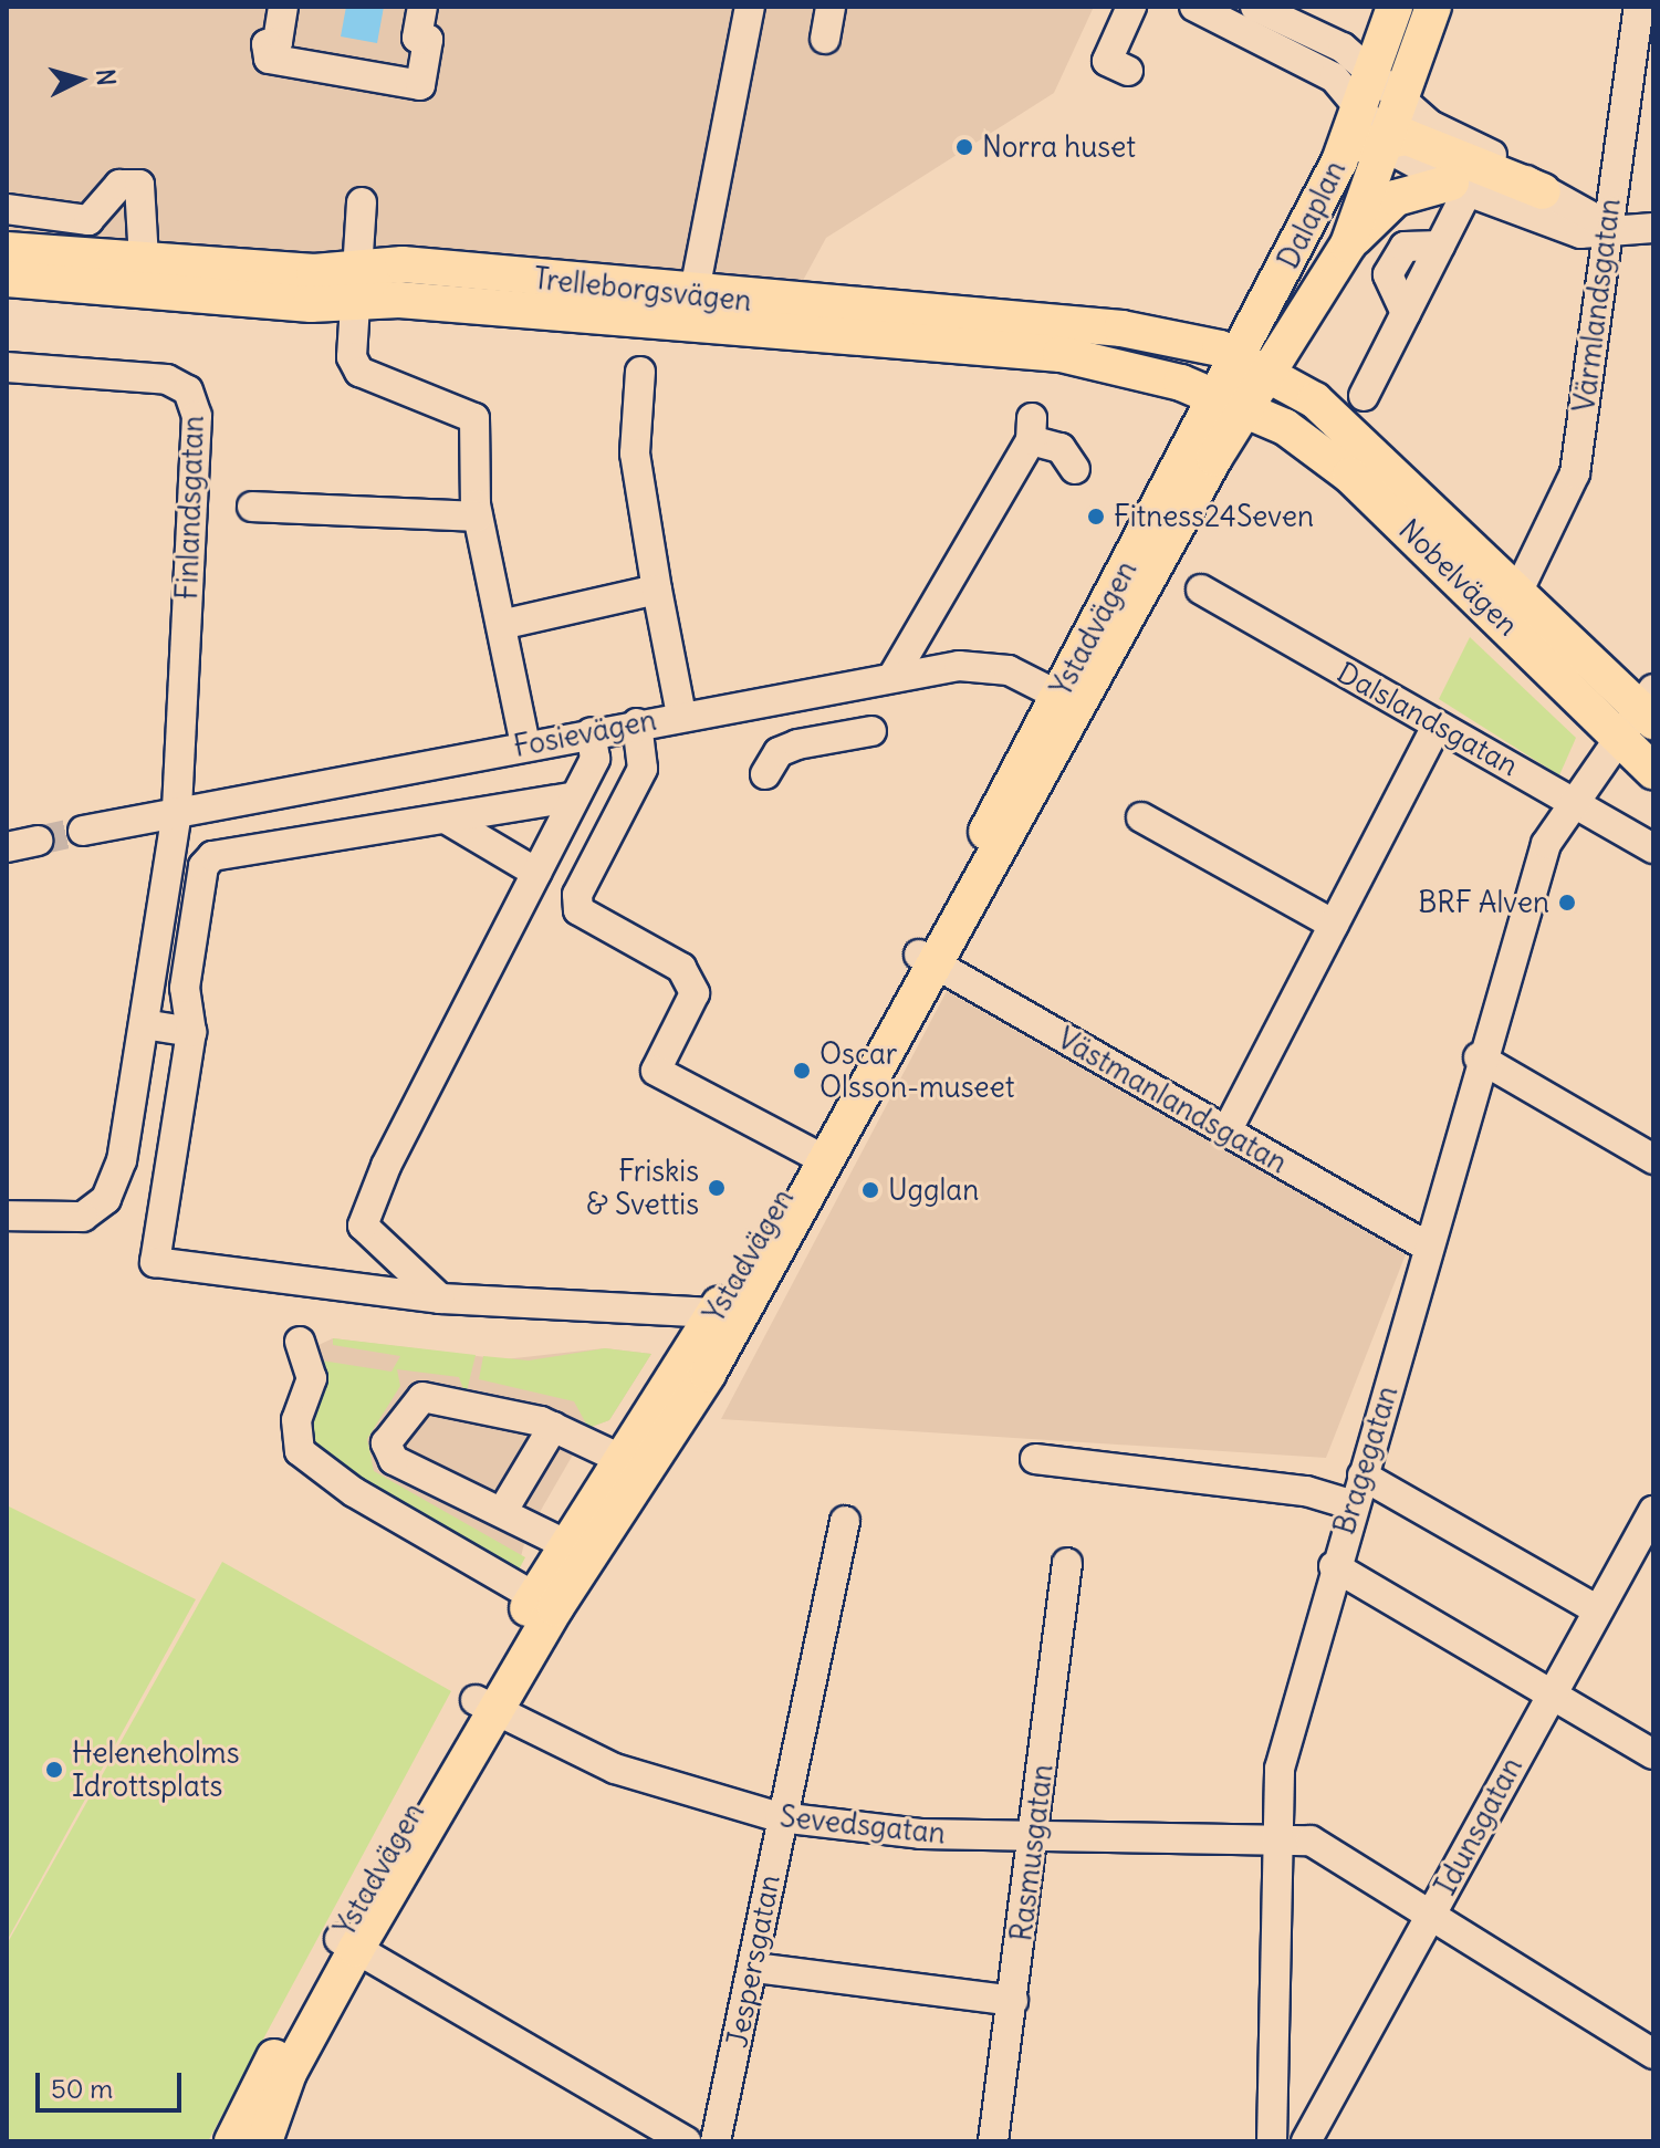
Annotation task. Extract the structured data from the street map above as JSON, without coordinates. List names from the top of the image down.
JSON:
{
  "streets": {
    "main road": [
      "Dalaplan",
      "Trelleborgsvägen",
      "Nobelvägen",
      "Ystadvägen"
    ],
    "street": [
      "Värmlandsgatan",
      "Finlandsgatan",
      "Dalslandsgatan",
      "Fosievägen",
      "Västmanlandsgatan",
      "Bragegatan",
      "Sevedsgatan",
      "Idunsgatan",
      "Rasmusgatan",
      "Jespersgatan"
    ]
  },
  "crossings": [
    ["Dalaplan", "Trelleborgsvägen"],
    ["Dalaplan", "Nobelvägen"],
    ["Dalaplan", "Ystadvägen"],
    ["Trelleborgsvägen", "Nobelvägen"],
    ["Trelleborgsvägen", "Ystadvägen"],
    ["Värmlandsgatan", "Nobelvägen"],
    ["Finlandsgatan", "Fosievägen"],
    ["Nobelvägen", "Ystadvägen"],
    ["Nobelvägen", "Bragegatan"],
    ["Ystadvägen", "Fosievägen"],
    ["Ystadvägen", "Västmanlandsgatan"],
    ["Ystadvägen", "Sevedsgatan"],
    ["Dalslandsgatan", "Bragegatan"],
    ["Västmanlandsgatan", "Bragegatan"],
    ["Bragegatan", "Sevedsgatan"],
    ["Sevedsgatan", "Idunsgatan"],
    ["Sevedsgatan", "Rasmusgatan"],
    ["Sevedsgatan", "Jespersgatan"]
  ],
  "places": [
    "Norra huset",
    "Fitness24Seven",
    "BRF Alven",
    "Oscar Olsson-museet",
    "Friskis & Svettis",
    "Ugglan",
    "Heleneholms Idrottsplats"
  ],
  "scale_bar": "50 m",
  "north": "right"
}
